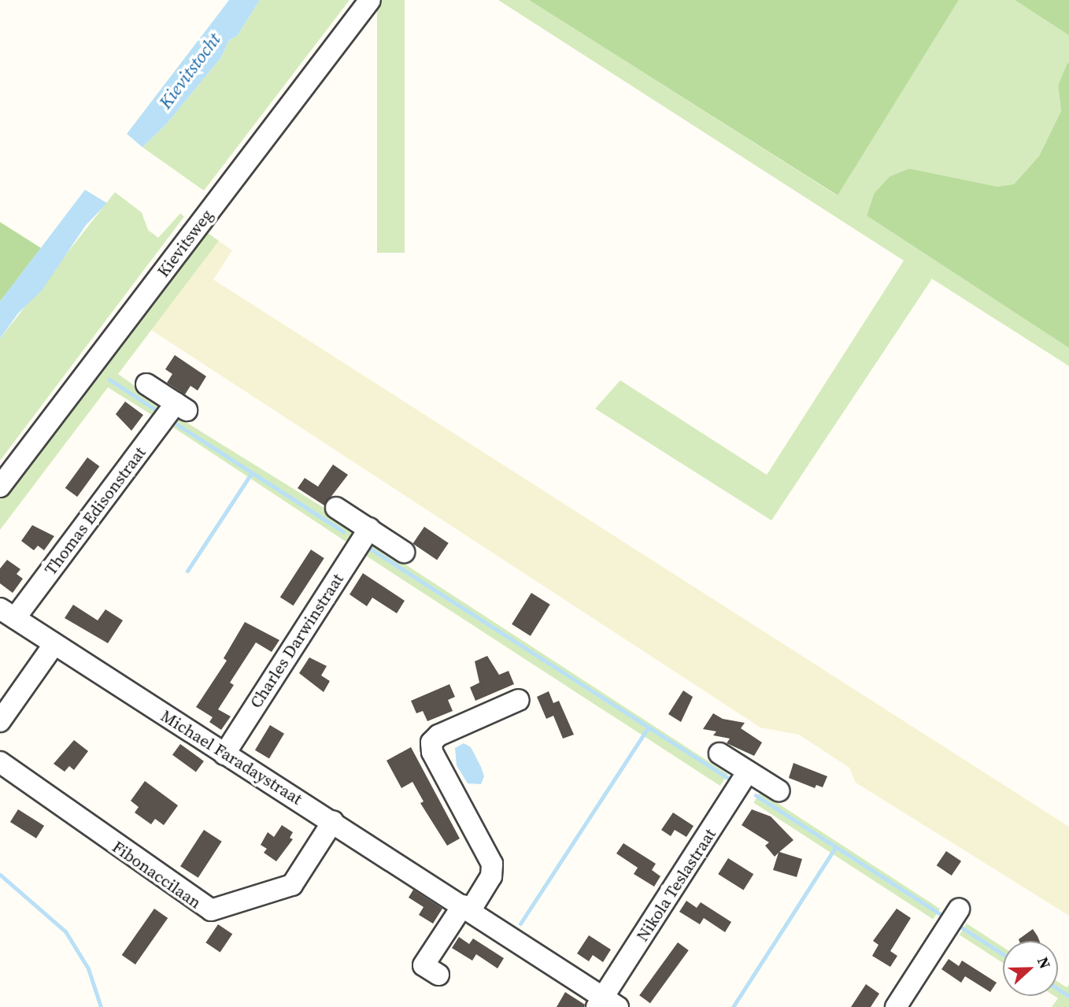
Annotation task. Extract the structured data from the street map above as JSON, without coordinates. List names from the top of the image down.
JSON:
{
  "streets": {
    "street": [
      "Kievitsweg",
      "Thomas Edisonstraat",
      "Charles Darwinstraat",
      "Michael Faradaystraat",
      "Fibonaccilaan",
      "Nikola Teslastraat"
    ]
  },
  "crossings": [
    ["Thomas Edisonstraat", "Michael Faradaystraat"],
    ["Charles Darwinstraat", "Michael Faradaystraat"],
    ["Michael Faradaystraat", "Fibonaccilaan"],
    ["Michael Faradaystraat", "Nikola Teslastraat"]
  ],
  "water": ["Kievitstocht"],
  "north": "right"
}
